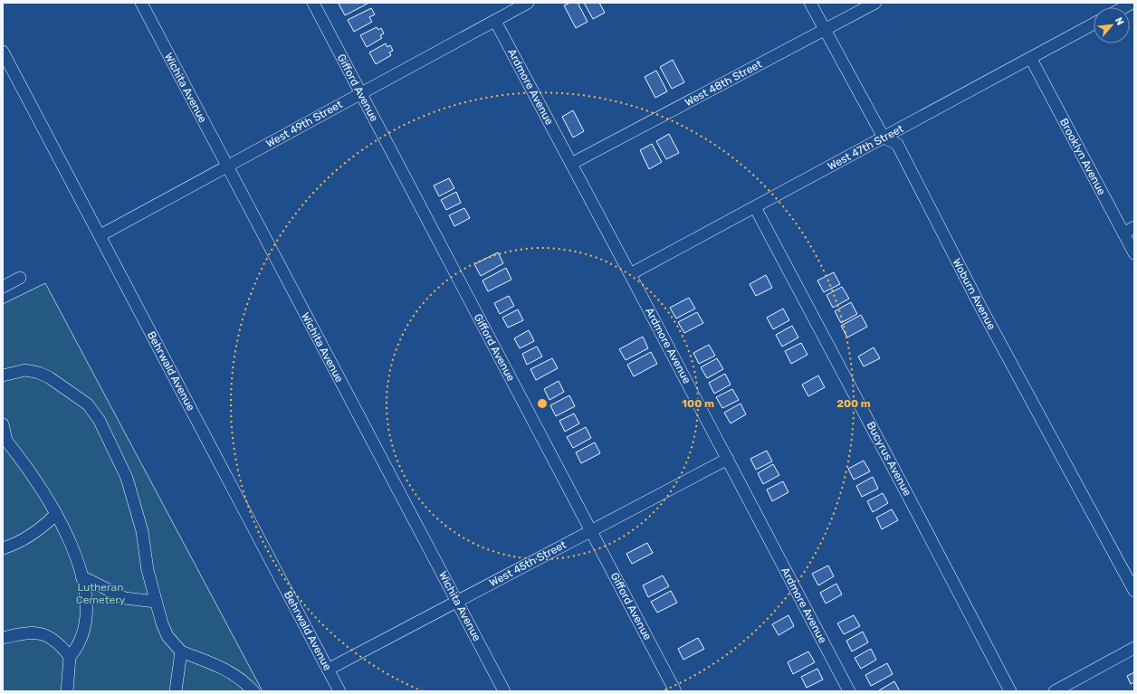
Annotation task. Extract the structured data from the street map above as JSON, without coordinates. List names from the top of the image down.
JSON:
{
  "streets": {
    "street": [
      "West 48th Street",
      "Ardmore Avenue",
      "Wichita Avenue",
      "Gifford Avenue",
      "West 49th Street",
      "West 47th Street",
      "Brooklyn Avenue",
      "Woburn Avenue",
      "Behrwald Avenue",
      "Bucyrus Avenue",
      "West 45th Street"
    ]
  },
  "crossings": [
    ["West 48th Street", "Ardmore Avenue"],
    ["West 48th Street", "Woburn Avenue"],
    ["Ardmore Avenue", "West 49th Street"],
    ["Ardmore Avenue", "West 47th Street"],
    ["Ardmore Avenue", "West 45th Street"],
    ["Wichita Avenue", "West 49th Street"],
    ["Wichita Avenue", "West 45th Street"],
    ["Gifford Avenue", "West 49th Street"],
    ["Gifford Avenue", "West 45th Street"],
    ["West 49th Street", "Behrwald Avenue"],
    ["West 47th Street", "Brooklyn Avenue"],
    ["West 47th Street", "Woburn Avenue"],
    ["West 47th Street", "Bucyrus Avenue"],
    ["Behrwald Avenue", "West 45th Street"]
  ],
  "parks": ["Lutheran Cemetery"],
  "north": "top right",
  "rings": ["100 m", "200 m"]
}
